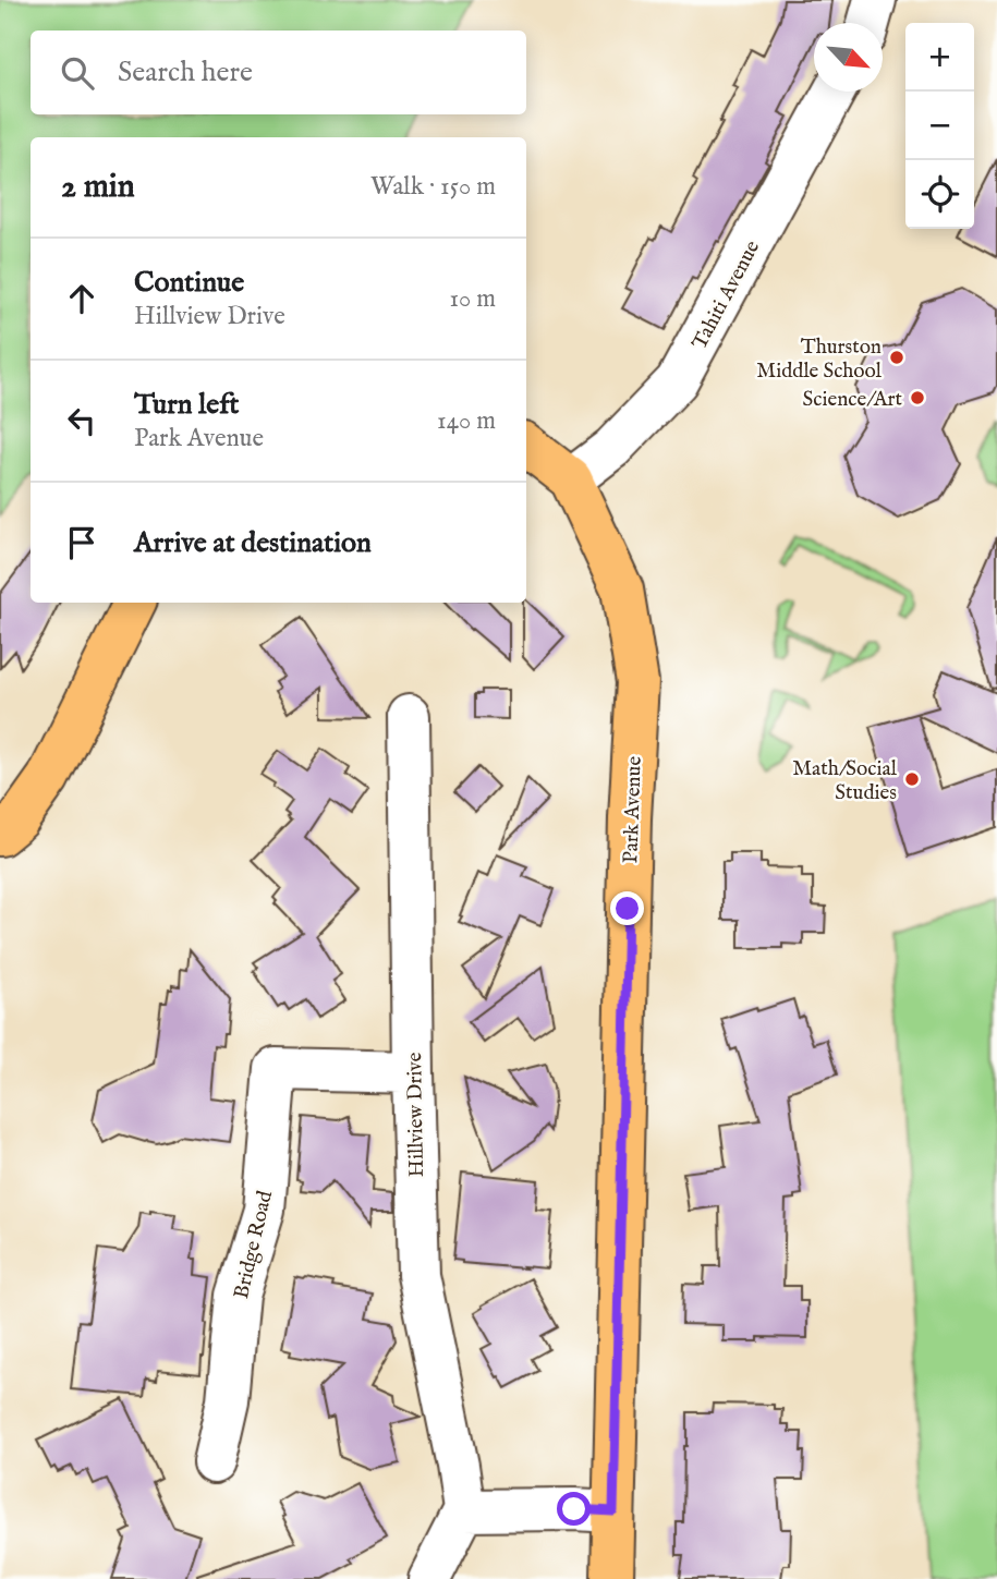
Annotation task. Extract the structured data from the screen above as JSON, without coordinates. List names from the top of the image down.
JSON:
{
  "streets": {
    "main road": ["Park Avenue"],
    "street": ["Tahiti Avenue", "Hillview Drive", "Bridge Road"]
  },
  "crossings": [
    ["Tahiti Avenue", "Park Avenue"],
    ["Hillview Drive", "Bridge Road"]
  ],
  "places": ["Thurston Middle School", "Science/Art", "Math/Social Studies"],
  "north": "bottom right",
  "page": {
    "map_buttons": ["+", "−"],
    "search": "Search here",
    "heading": ["2 min", "Walk · 150 m"],
    "list": [
      ["Continue", "Hillview Drive", "10 m"],
      ["Turn left", "Park Avenue", "140 m"],
      "Arrive at destination"
    ]
  }
}
